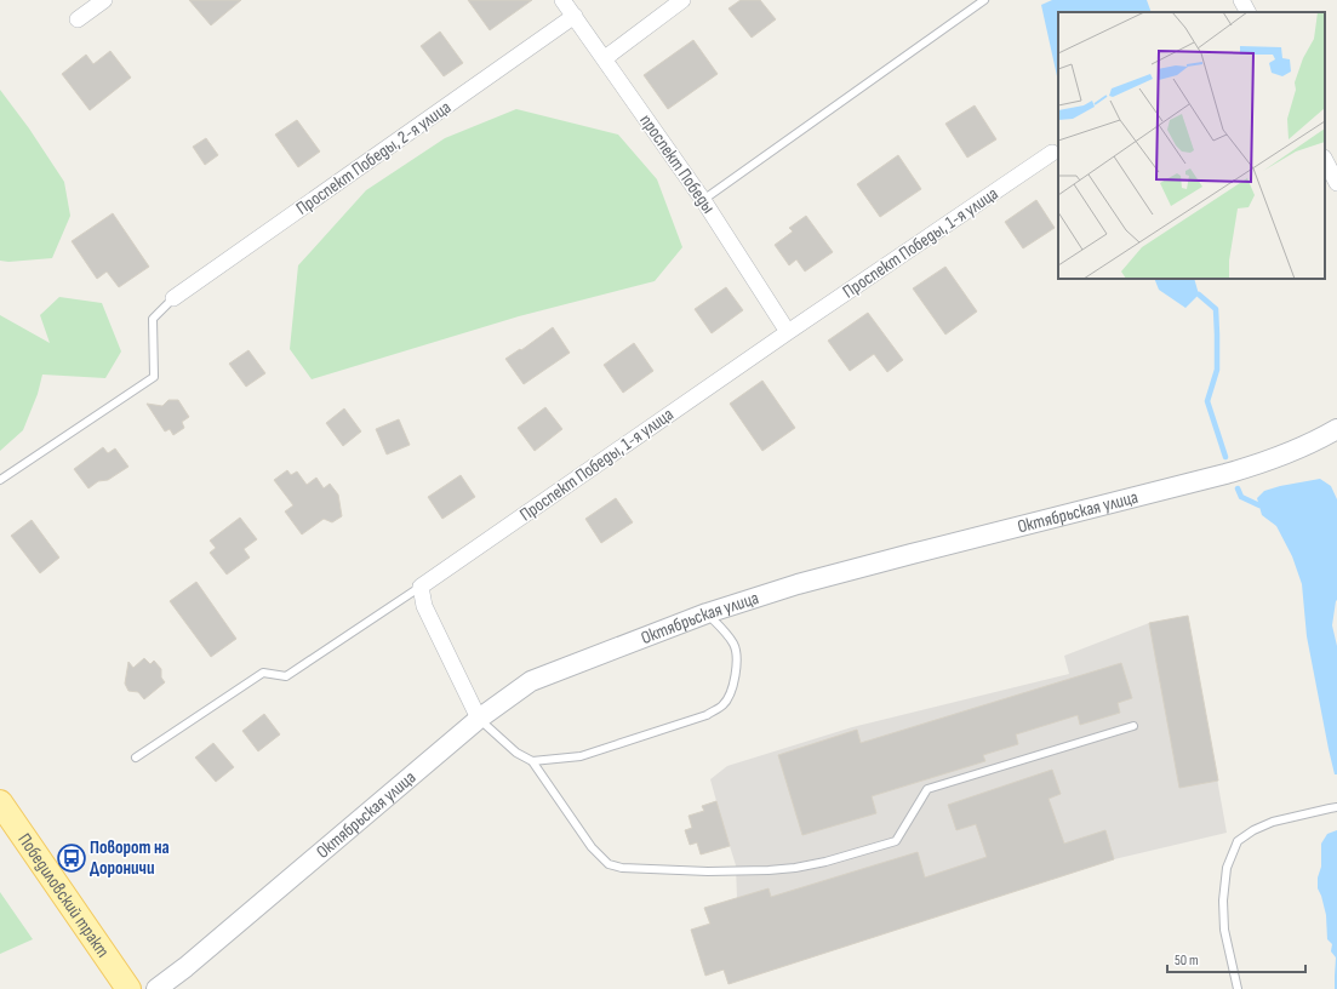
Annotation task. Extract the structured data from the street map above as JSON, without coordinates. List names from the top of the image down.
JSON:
{
  "streets": {
    "main road": ["Победиловский тракт"],
    "street": [
      "Проспект Победы, 2-я улица",
      "проспект Победы",
      "Проспект Победы, 1-я улица",
      "Октябрьская улица"
    ]
  },
  "crossings": [
    ["Проспект Победы, 2-я улица", "проспект Победы"],
    ["проспект Победы", "Проспект Победы, 1-я улица"]
  ],
  "places": {
    "bus stop": ["Поворот на Дороничи"]
  },
  "scale_bar": "50 m"
}
